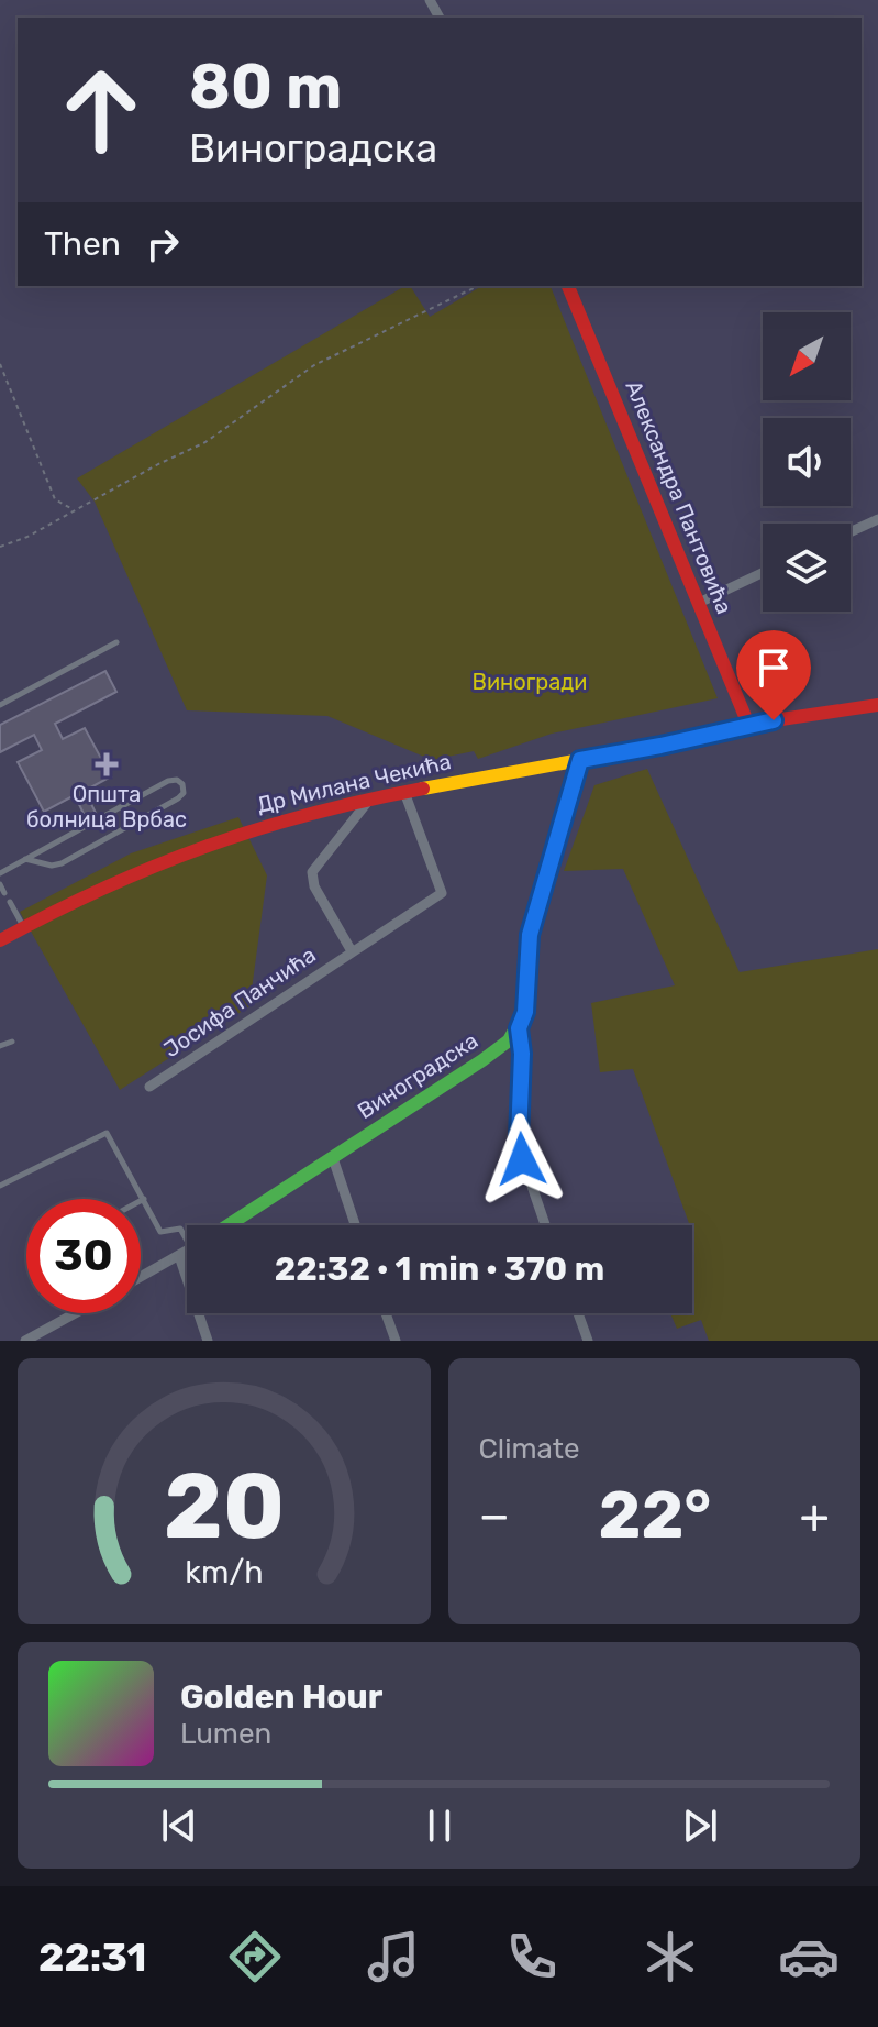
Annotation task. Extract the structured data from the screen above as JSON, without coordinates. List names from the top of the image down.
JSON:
{
  "streets": {
    "street": [
      "Александра Пантовића",
      "Др Милана Чекића",
      "Јосифа Панчића",
      "Виноградска"
    ]
  },
  "crossings": [
    ["Др Милана Чекића", "Јосифа Панчића"]
  ],
  "parks": ["Виногради"],
  "places": {
    "health": ["Општа болница Врбас"]
  },
  "north": "bottom left",
  "page": {
    "turn": ["80 m", "Виноградска"],
    "then": "Then",
    "limit": "30",
    "trip": "22:32 · 1 min · 370 m",
    "tile": "Climate",
    "heat": ["−", "22°", "+"],
    "song": ["Golden Hour", "Lumen"],
    "tabs": "22:31",
    "gauge": ["20", "km/h"]
  }
}
